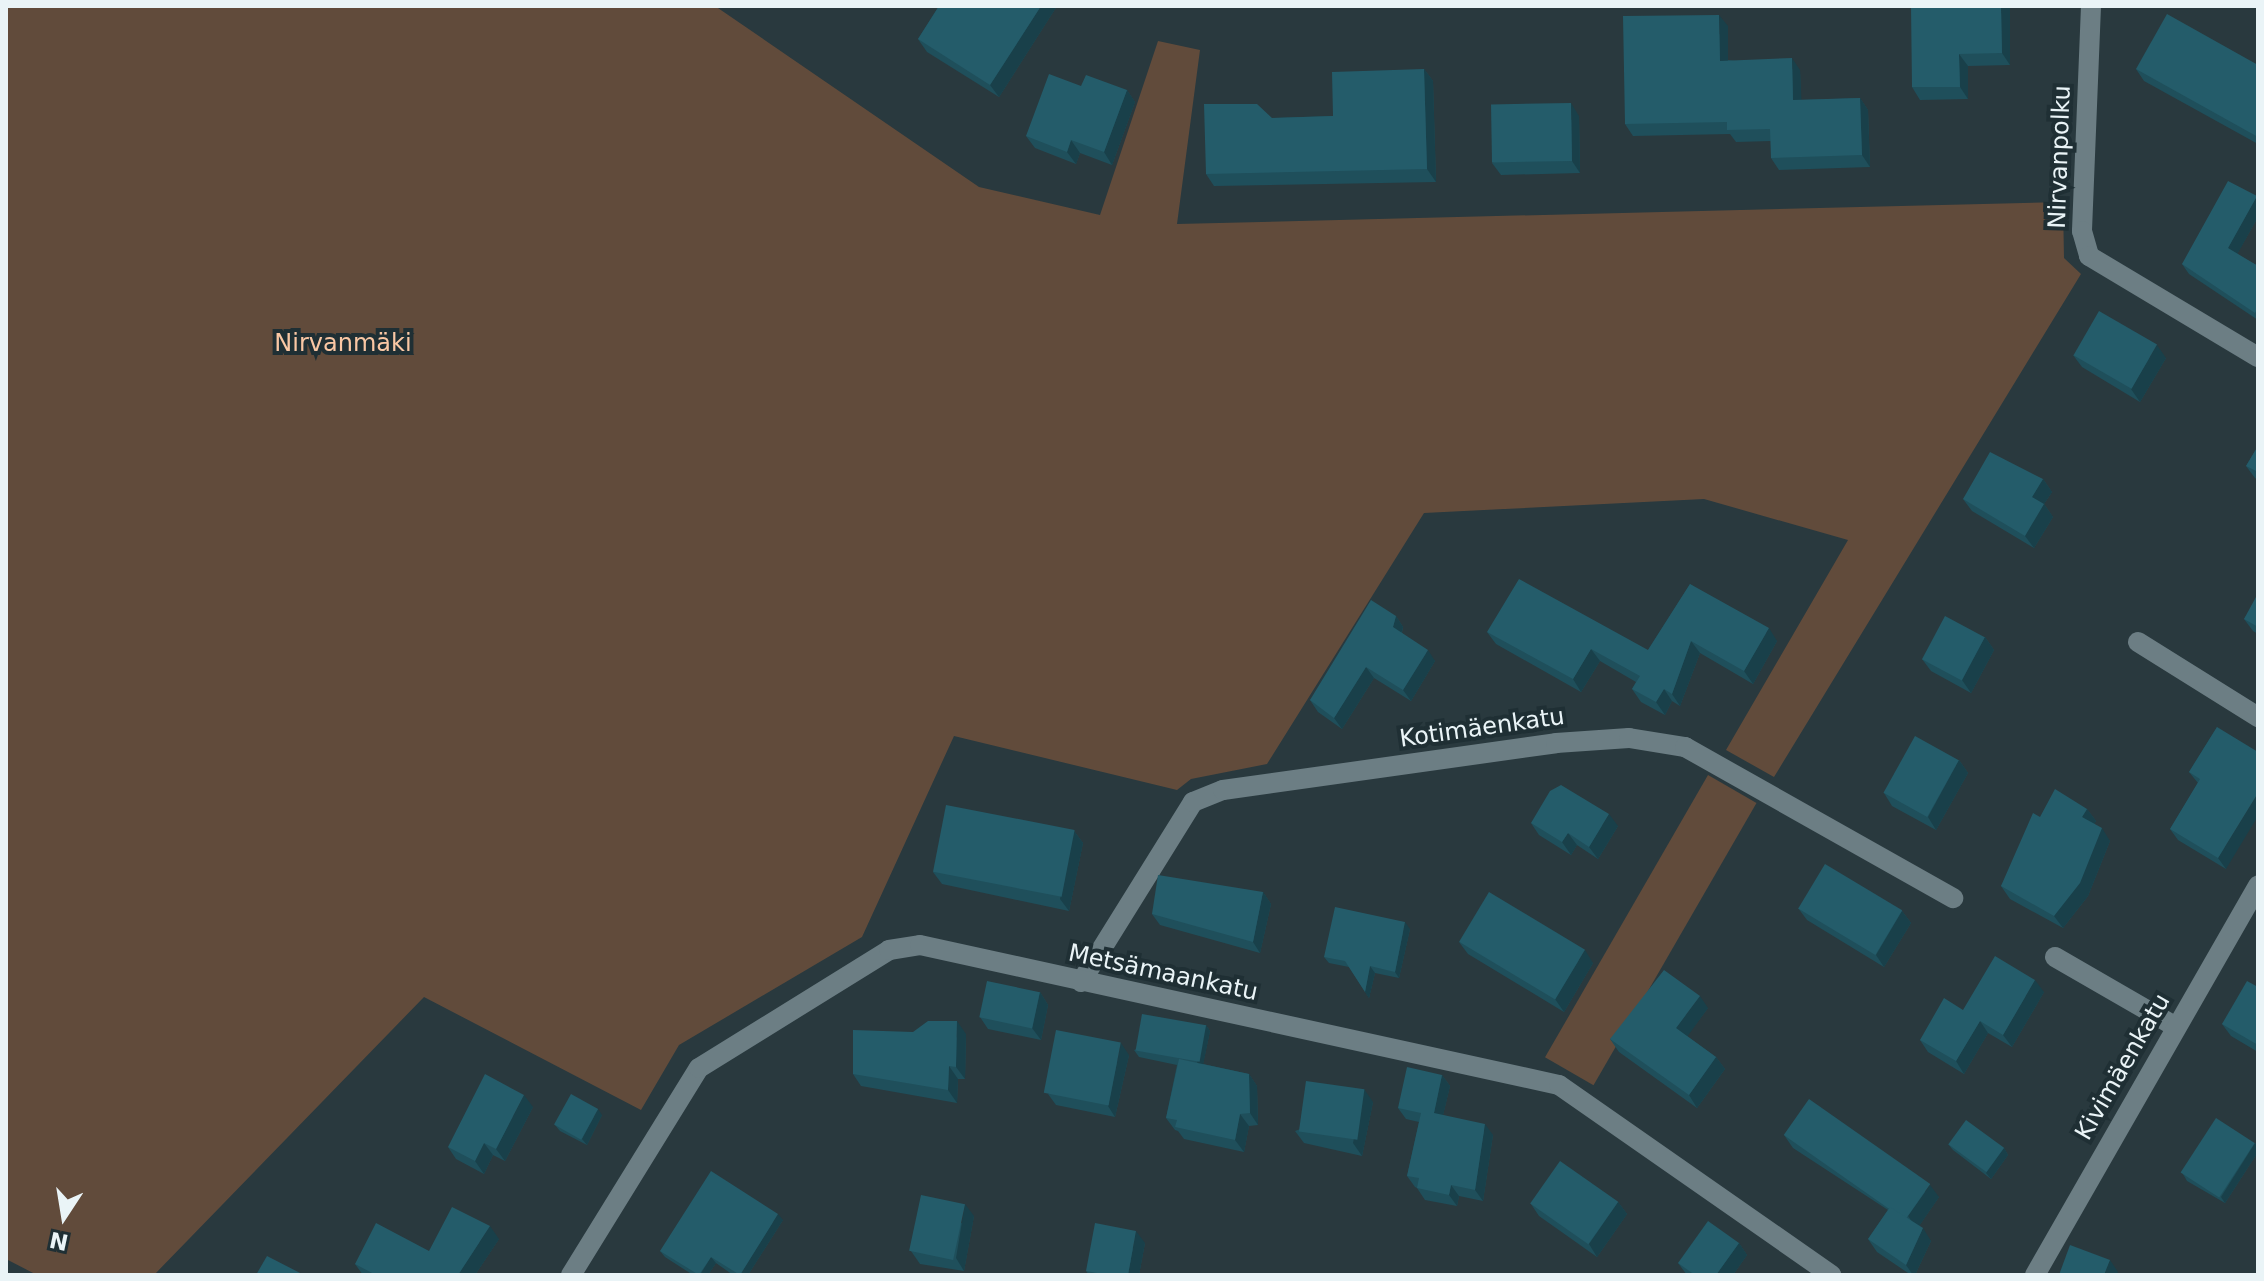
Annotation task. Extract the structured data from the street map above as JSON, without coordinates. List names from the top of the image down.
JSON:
{
  "streets": {
    "street": [
      "Nirvanpolku",
      "Kotimäenkatu",
      "Metsämaankatu",
      "Kivimäenkatu"
    ]
  },
  "crossings": [
    ["Kotimäenkatu", "Metsämaankatu"]
  ],
  "parks": ["Nirvanmäki"],
  "north": "bottom"
}
